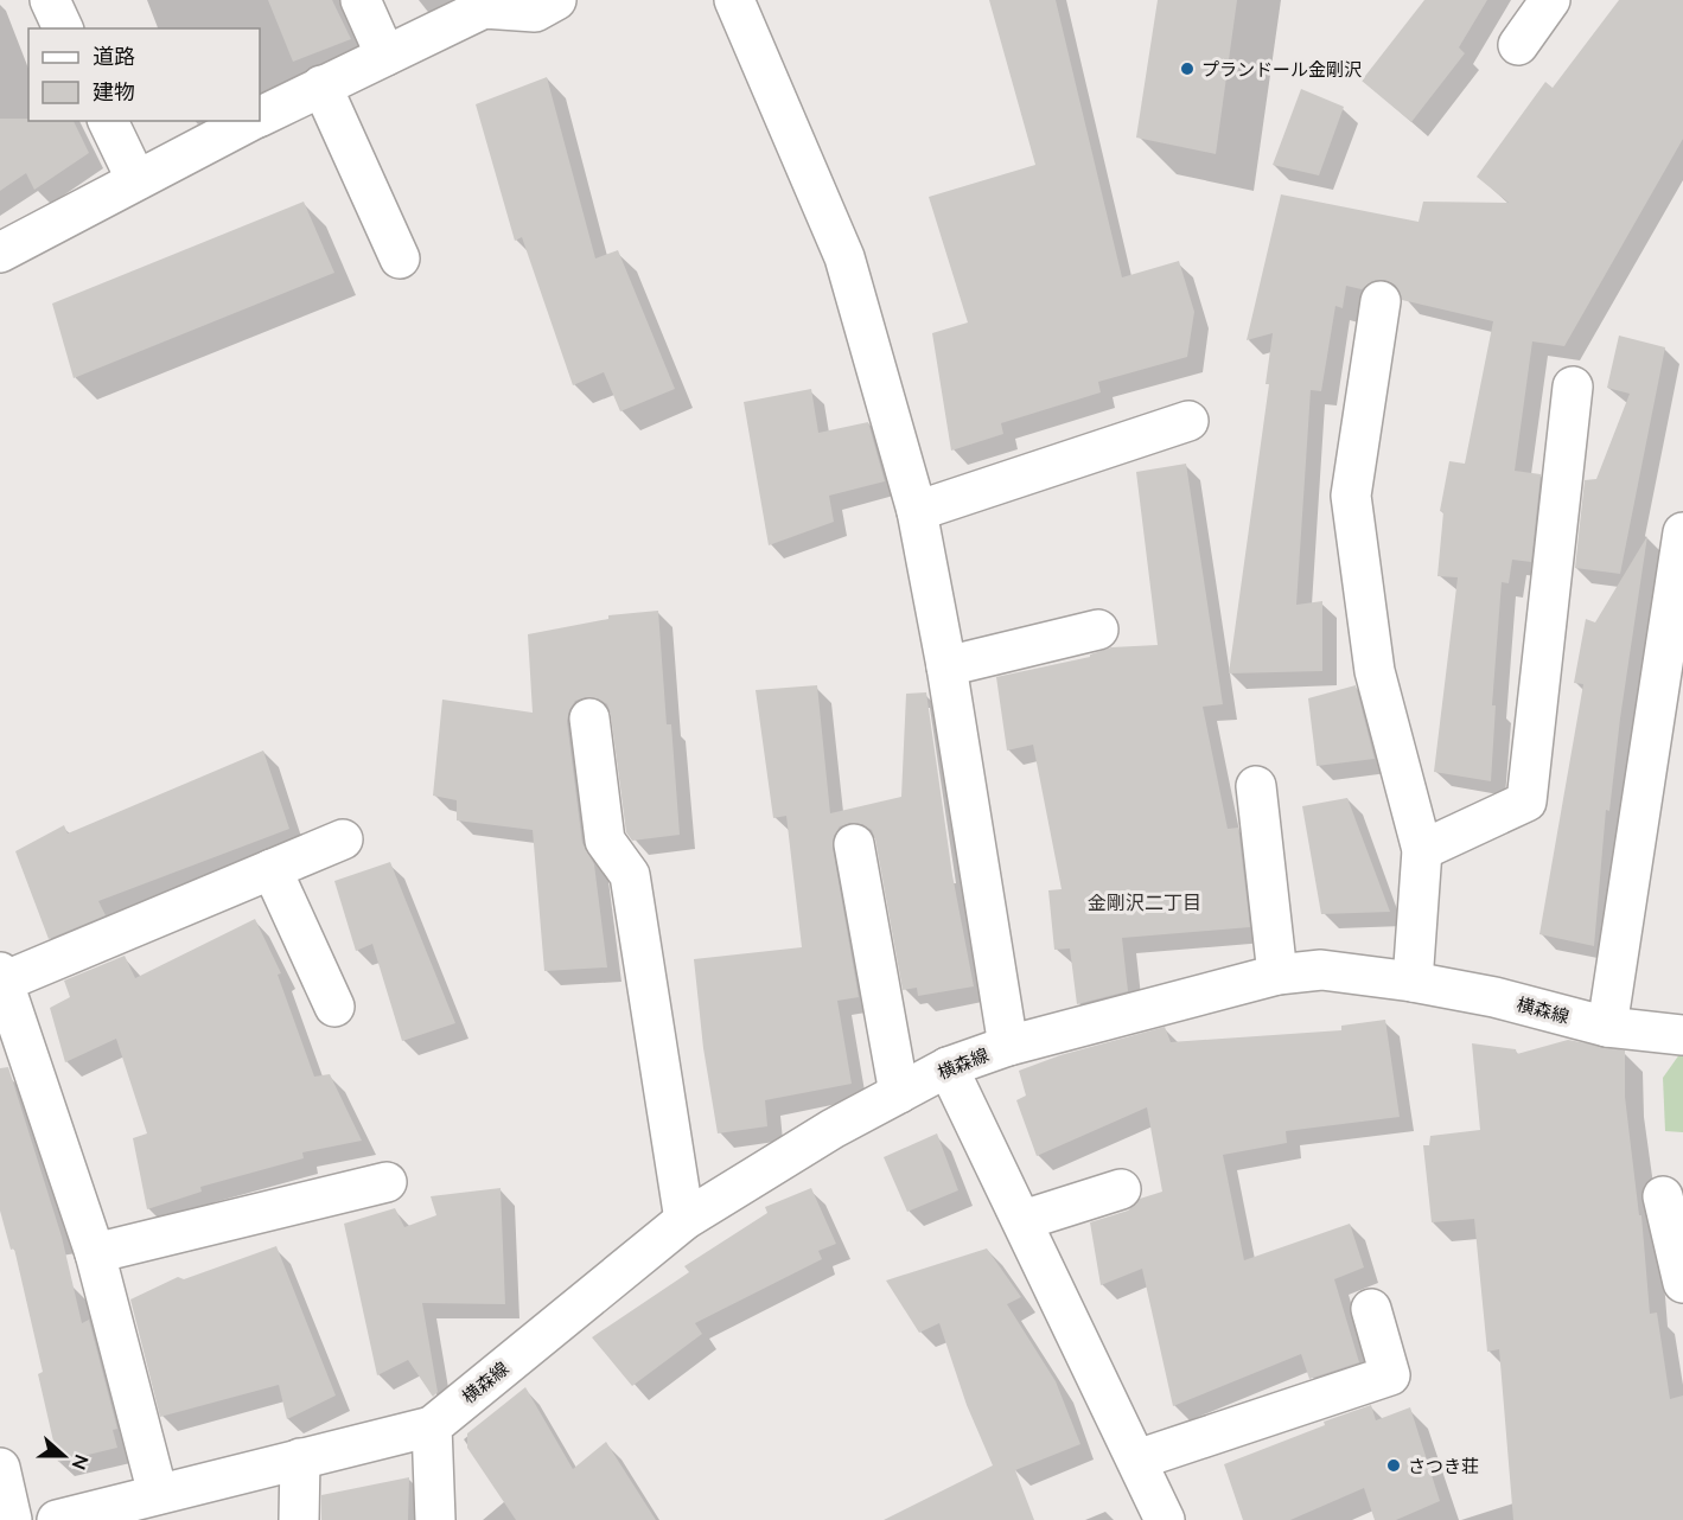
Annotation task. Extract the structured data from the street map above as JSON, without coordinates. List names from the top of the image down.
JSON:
{
  "streets": {
    "street": ["横森線"]
  },
  "districts": ["金剛沢二丁目"],
  "places": ["プランドール金剛沢", "さつき荘"],
  "legend": ["道路", "建物"],
  "north": "right"
}
